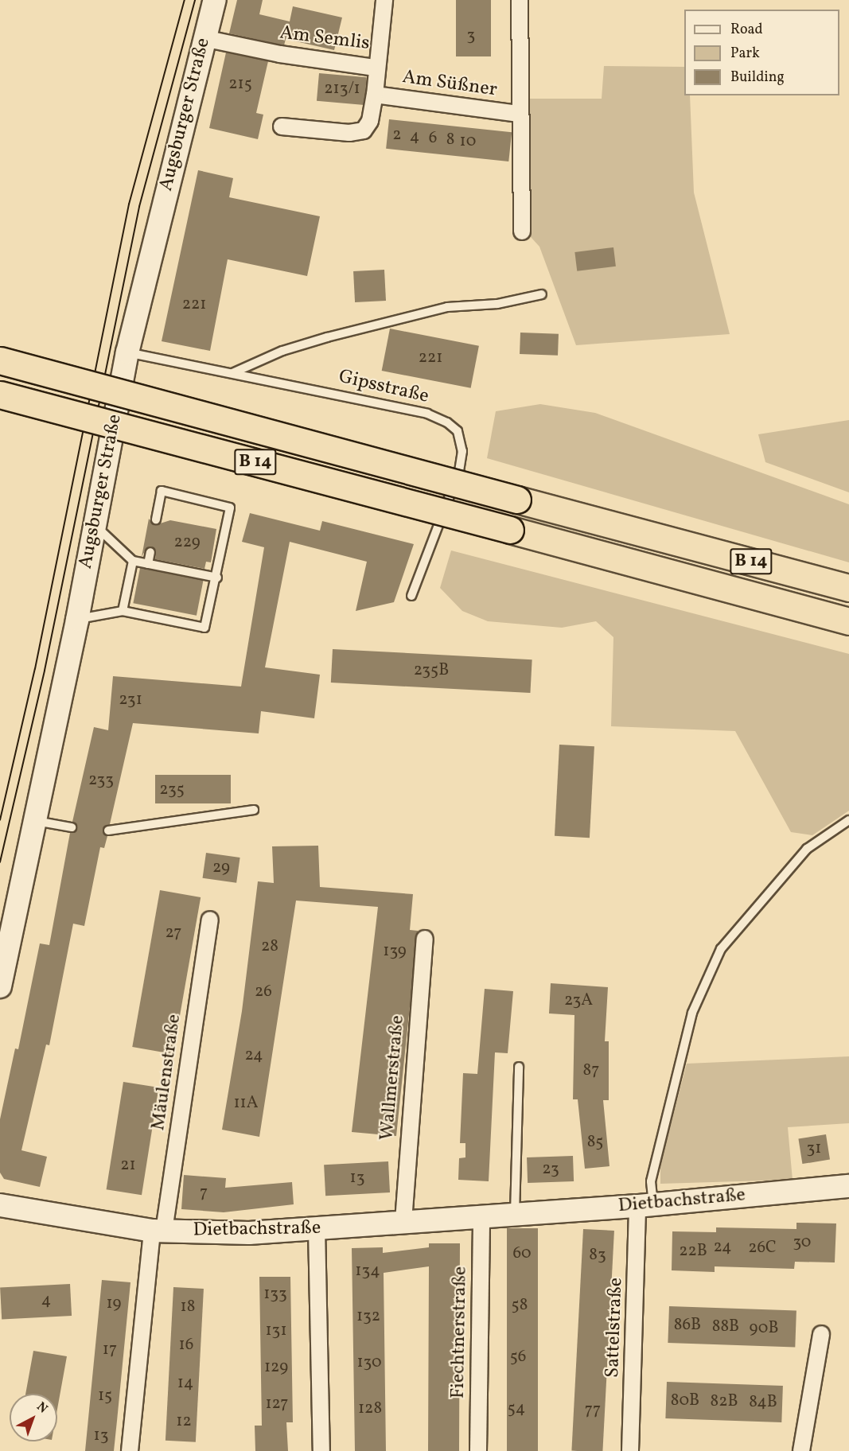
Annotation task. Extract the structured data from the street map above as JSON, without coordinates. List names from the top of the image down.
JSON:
{
  "streets": {
    "highway": ["B 14"],
    "main road": ["Augsburger Straße", "Dietbachstraße"],
    "street": [
      "Am Semlis",
      "Am Süßner",
      "Mäulenstraße",
      "Wallmerstraße",
      "Sattelstraße",
      "Fiechtnerstraße"
    ],
    "lane": ["Gipsstraße"]
  },
  "crossings": [
    ["Am Semlis", "Am Süßner"],
    ["Am Semlis", "Augsburger Straße"],
    ["Augsburger Straße", "Gipsstraße"],
    ["Mäulenstraße", "Dietbachstraße"],
    ["Wallmerstraße", "Dietbachstraße"],
    ["Dietbachstraße", "Sattelstraße"],
    ["Dietbachstraße", "Fiechtnerstraße"]
  ],
  "house_numbers": [
    "3",
    "215",
    "213/1",
    "2",
    "4",
    "6",
    "8",
    "10",
    "221",
    "221",
    "229",
    "235B",
    "231",
    "233",
    "235",
    "29",
    "27",
    "28",
    "139",
    "26",
    "23A",
    "24",
    "87",
    "11A",
    "85",
    "31",
    "21",
    "23",
    "13",
    "7",
    "30",
    "24",
    "26C",
    "22B",
    "60",
    "83",
    "134",
    "133",
    "4",
    "19",
    "58",
    "18",
    "132",
    "86B",
    "88B",
    "90B",
    "131",
    "16",
    "17",
    "56",
    "130",
    "129",
    "14",
    "15",
    "80B",
    "82B",
    "84B",
    "127",
    "128",
    "54",
    "77",
    "12",
    "13"
  ],
  "legend": ["Road", "Park", "Building"],
  "north": "top right"
}
